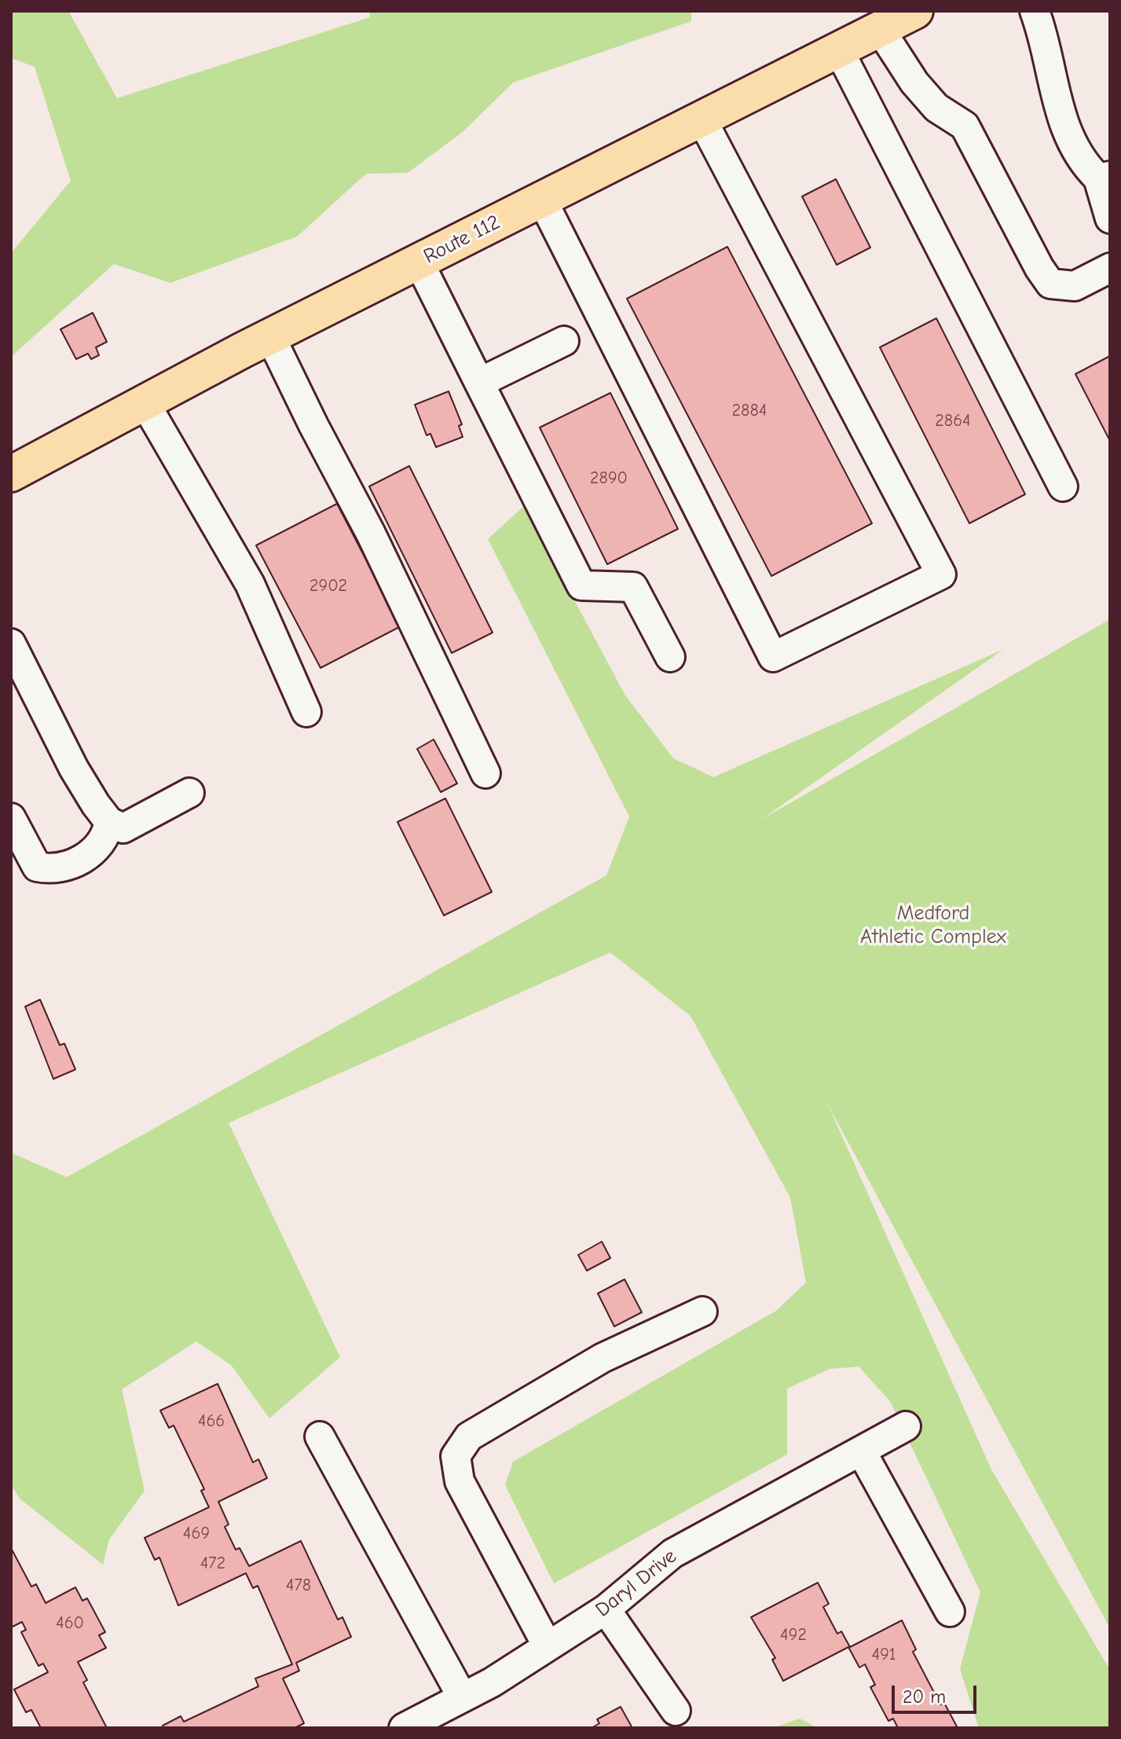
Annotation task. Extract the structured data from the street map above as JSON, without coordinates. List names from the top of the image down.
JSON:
{
  "streets": {
    "main road": ["Route 112"],
    "street": ["Daryl Drive"]
  },
  "parks": ["Medford Athletic Complex"],
  "house_numbers": [
    "2884",
    "2864",
    "2890",
    "2902",
    "466",
    "469",
    "472",
    "478",
    "460",
    "492",
    "491"
  ],
  "scale_bar": "20 m"
}
